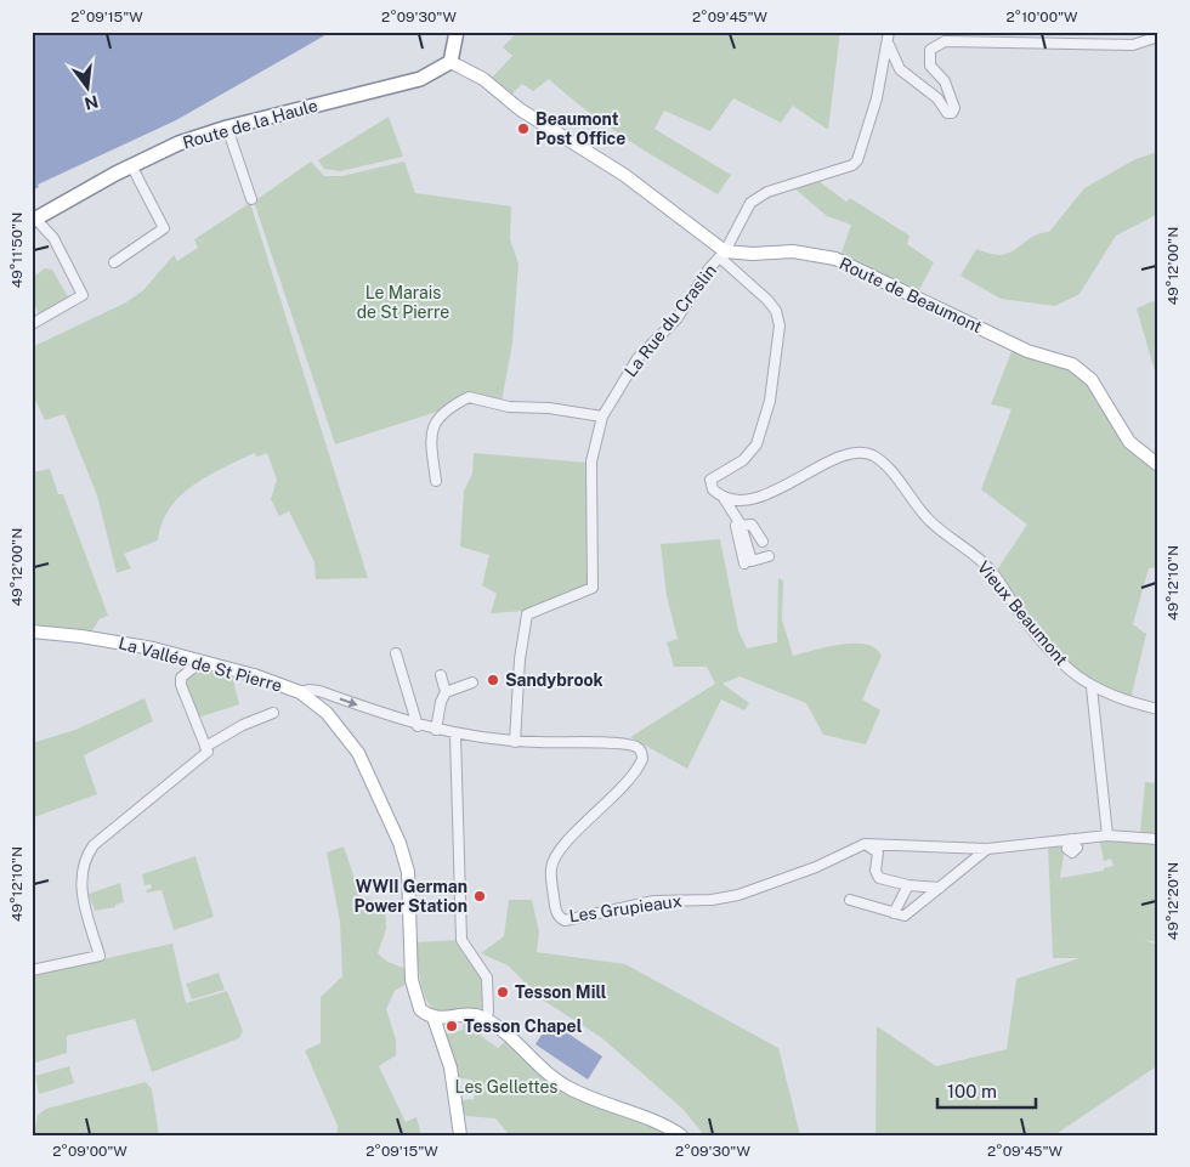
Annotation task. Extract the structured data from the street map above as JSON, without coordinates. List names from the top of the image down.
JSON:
{
  "streets": {
    "highway": ["Route de la Haule"],
    "main road": ["Route de Beaumont", "La Vallée de St Pierre"],
    "street": ["La Rue du Craslin", "Vieux Beaumont", "Les Grupieaux"]
  },
  "crossings": [
    ["Route de Beaumont", "La Rue du Craslin"],
    ["La Rue du Craslin", "Les Grupieaux"],
    ["La Vallée de St Pierre", "Les Grupieaux"]
  ],
  "parks": ["Le Marais de St Pierre", "Les Gellettes"],
  "places": [
    "Beaumont Post Office",
    "Sandybrook",
    "WWII German Power Station",
    "Tesson Mill",
    "Tesson Chapel"
  ],
  "scale_bar": "100 m",
  "north": "bottom",
  "coordinates": [
    "2°09'15\"W",
    "2°09'30\"W",
    "2°09'45\"W",
    "2°10'00\"W",
    "49°11'50\"N",
    "49°12'00\"N",
    "49°12'10\"N",
    "49°12'20\"N",
    "2°09'00\"W"
  ]
}
